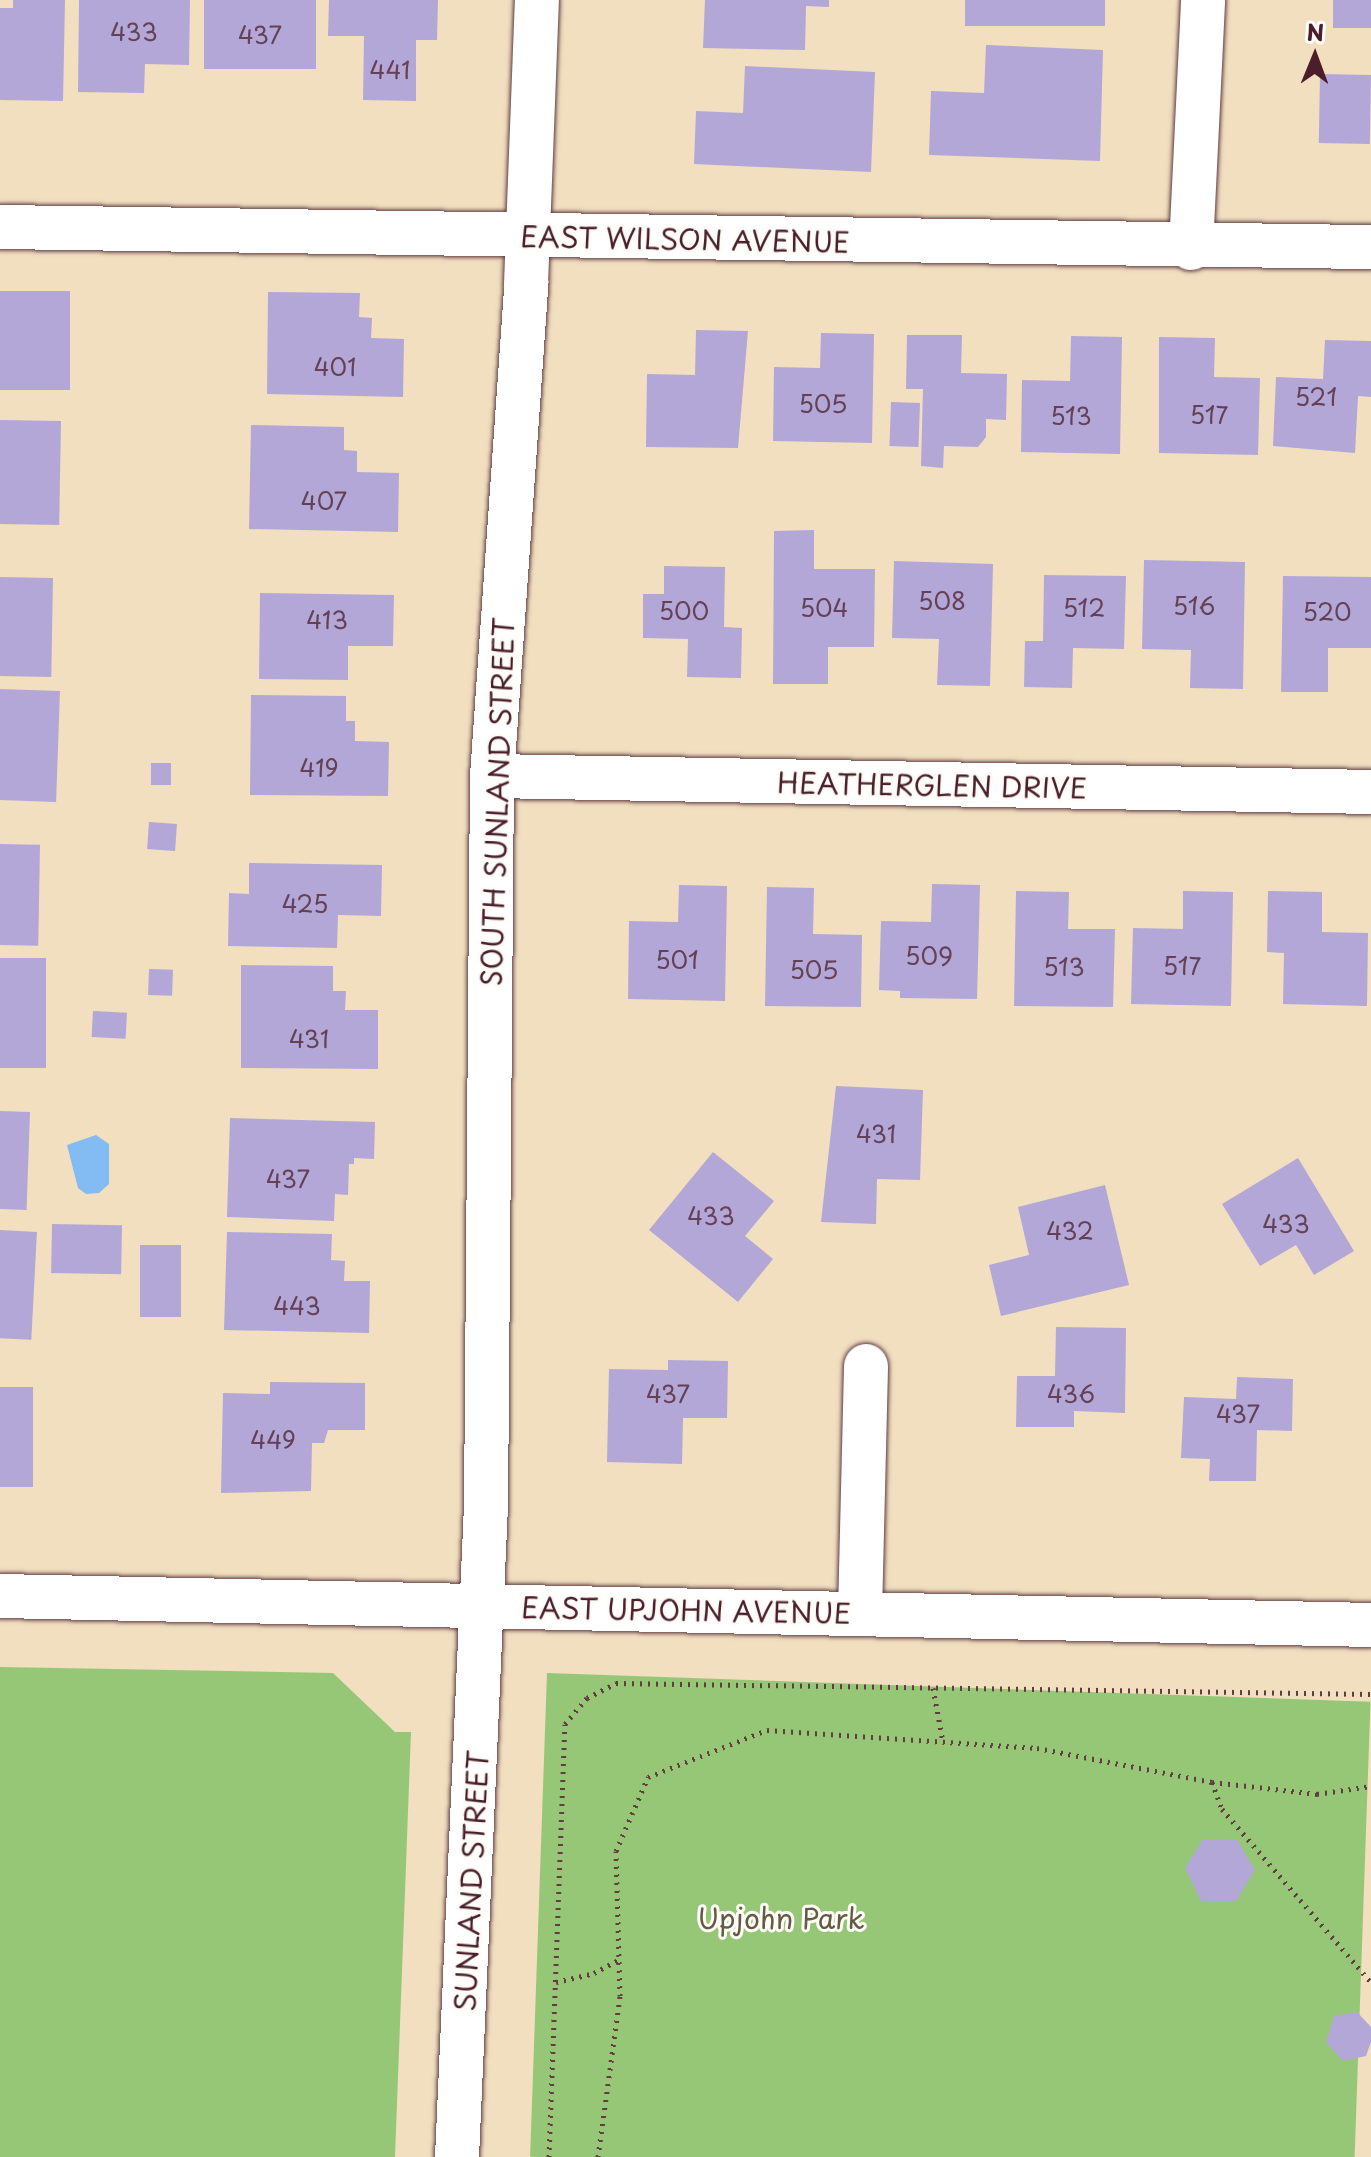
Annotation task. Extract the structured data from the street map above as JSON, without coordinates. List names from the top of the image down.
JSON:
{
  "streets": {
    "street": [
      "EAST WILSON AVENUE",
      "HEATHERGLEN DRIVE",
      "SOUTH SUNLAND STREET",
      "EAST UPJOHN AVENUE",
      "SUNLAND STREET"
    ]
  },
  "crossings": [
    ["EAST WILSON AVENUE", "SOUTH SUNLAND STREET"],
    ["HEATHERGLEN DRIVE", "SOUTH SUNLAND STREET"],
    ["SOUTH SUNLAND STREET", "EAST UPJOHN AVENUE"],
    ["SOUTH SUNLAND STREET", "SUNLAND STREET"],
    ["EAST UPJOHN AVENUE", "SUNLAND STREET"]
  ],
  "parks": ["Upjohn Park"],
  "house_numbers": [
    "433",
    "437",
    "441",
    "401",
    "521",
    "505",
    "517",
    "513",
    "407",
    "508",
    "516",
    "504",
    "512",
    "500",
    "520",
    "413",
    "419",
    "425",
    "509",
    "501",
    "517",
    "513",
    "505",
    "431",
    "431",
    "437",
    "433",
    "433",
    "432",
    "443",
    "437",
    "436",
    "437",
    "449"
  ],
  "north": "top"
}
